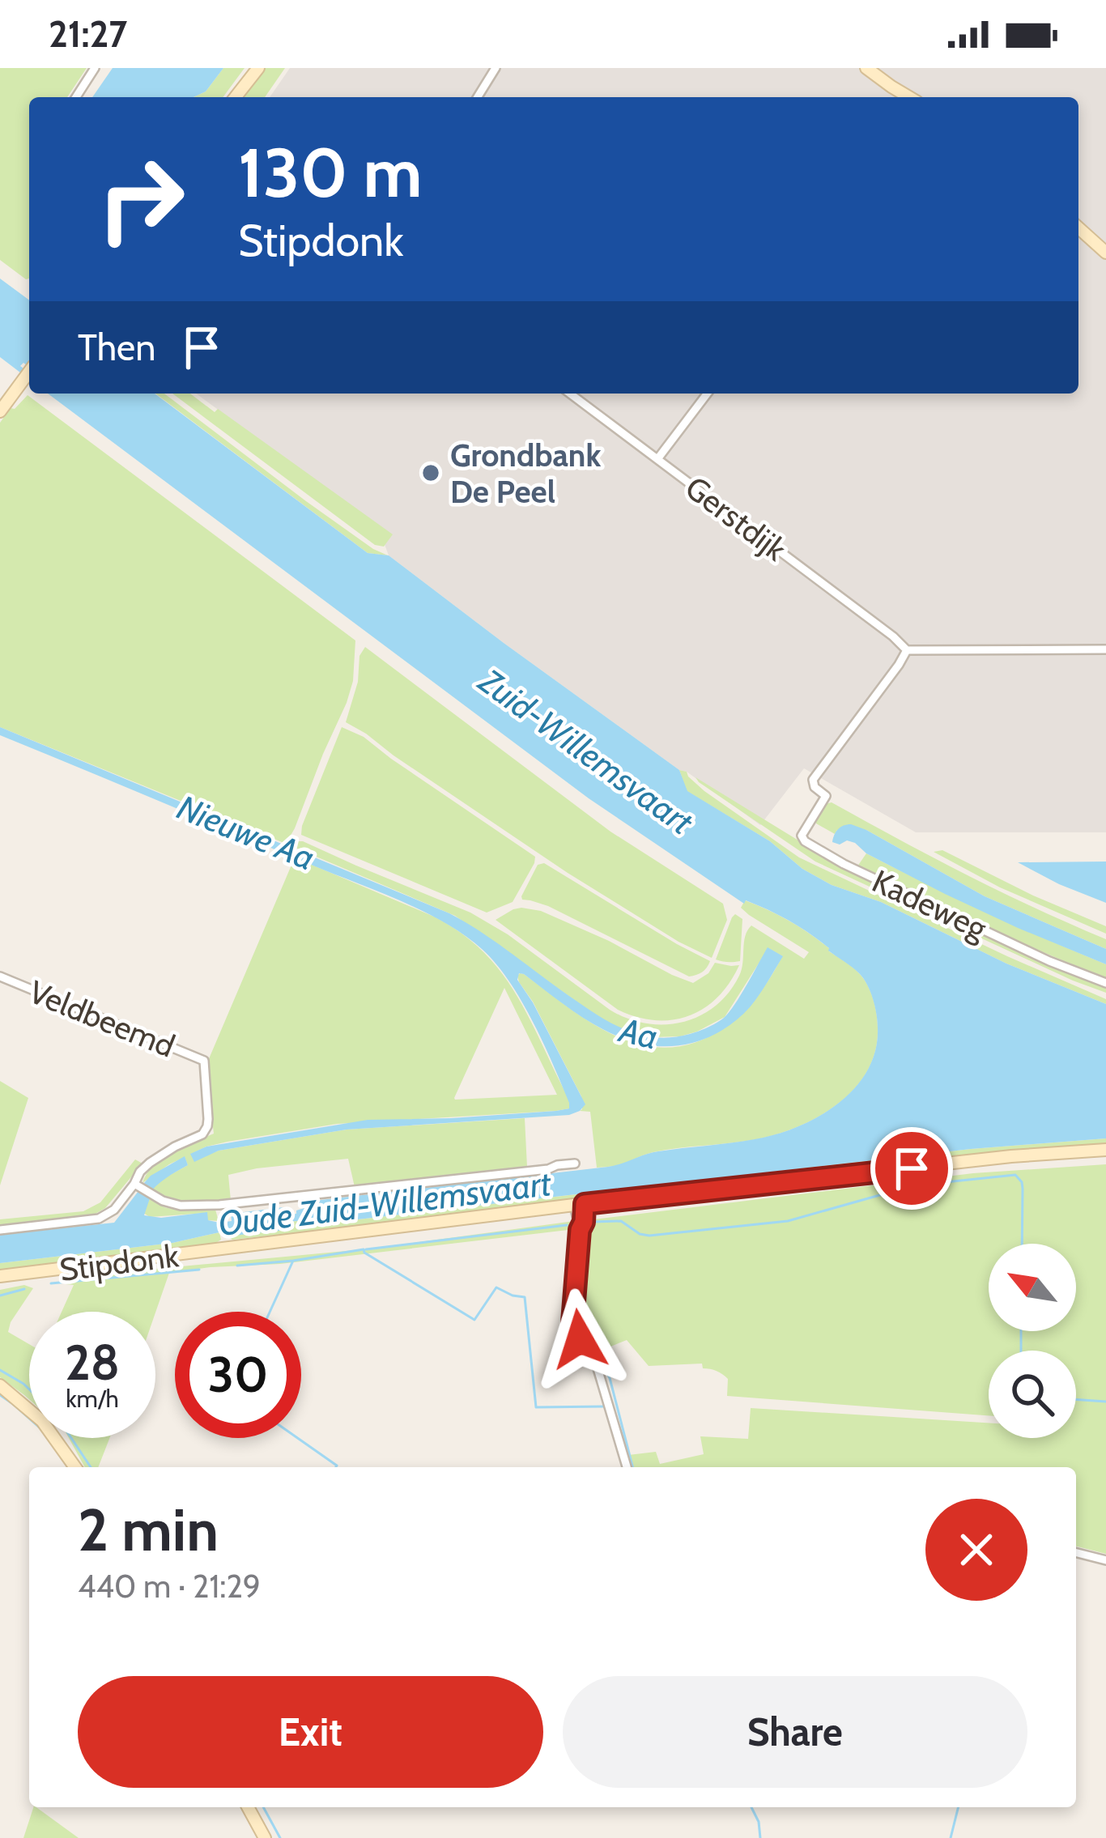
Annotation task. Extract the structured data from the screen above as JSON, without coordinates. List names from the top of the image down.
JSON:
{
  "streets": {
    "main road": ["Stipdonk"],
    "street": ["Gerstdijk", "Kadeweg", "Veldbeemd"]
  },
  "crossings": [
    ["Gerstdijk", "Kadeweg"]
  ],
  "water": [
    "Zuid-Willemsvaart",
    "Nieuwe Aa",
    "Aa",
    "Oude Zuid-Willemsvaart"
  ],
  "places": ["Grondbank De Peel"],
  "north": "top left",
  "page": {
    "status": "21:27",
    "turn": ["130 m", "Stipdonk"],
    "then": "Then",
    "speed": "28 km/h",
    "limit": "30",
    "heading": ["2 min", "440 m · 21:29"],
    "buttons": ["Exit", "Share"]
  }
}
